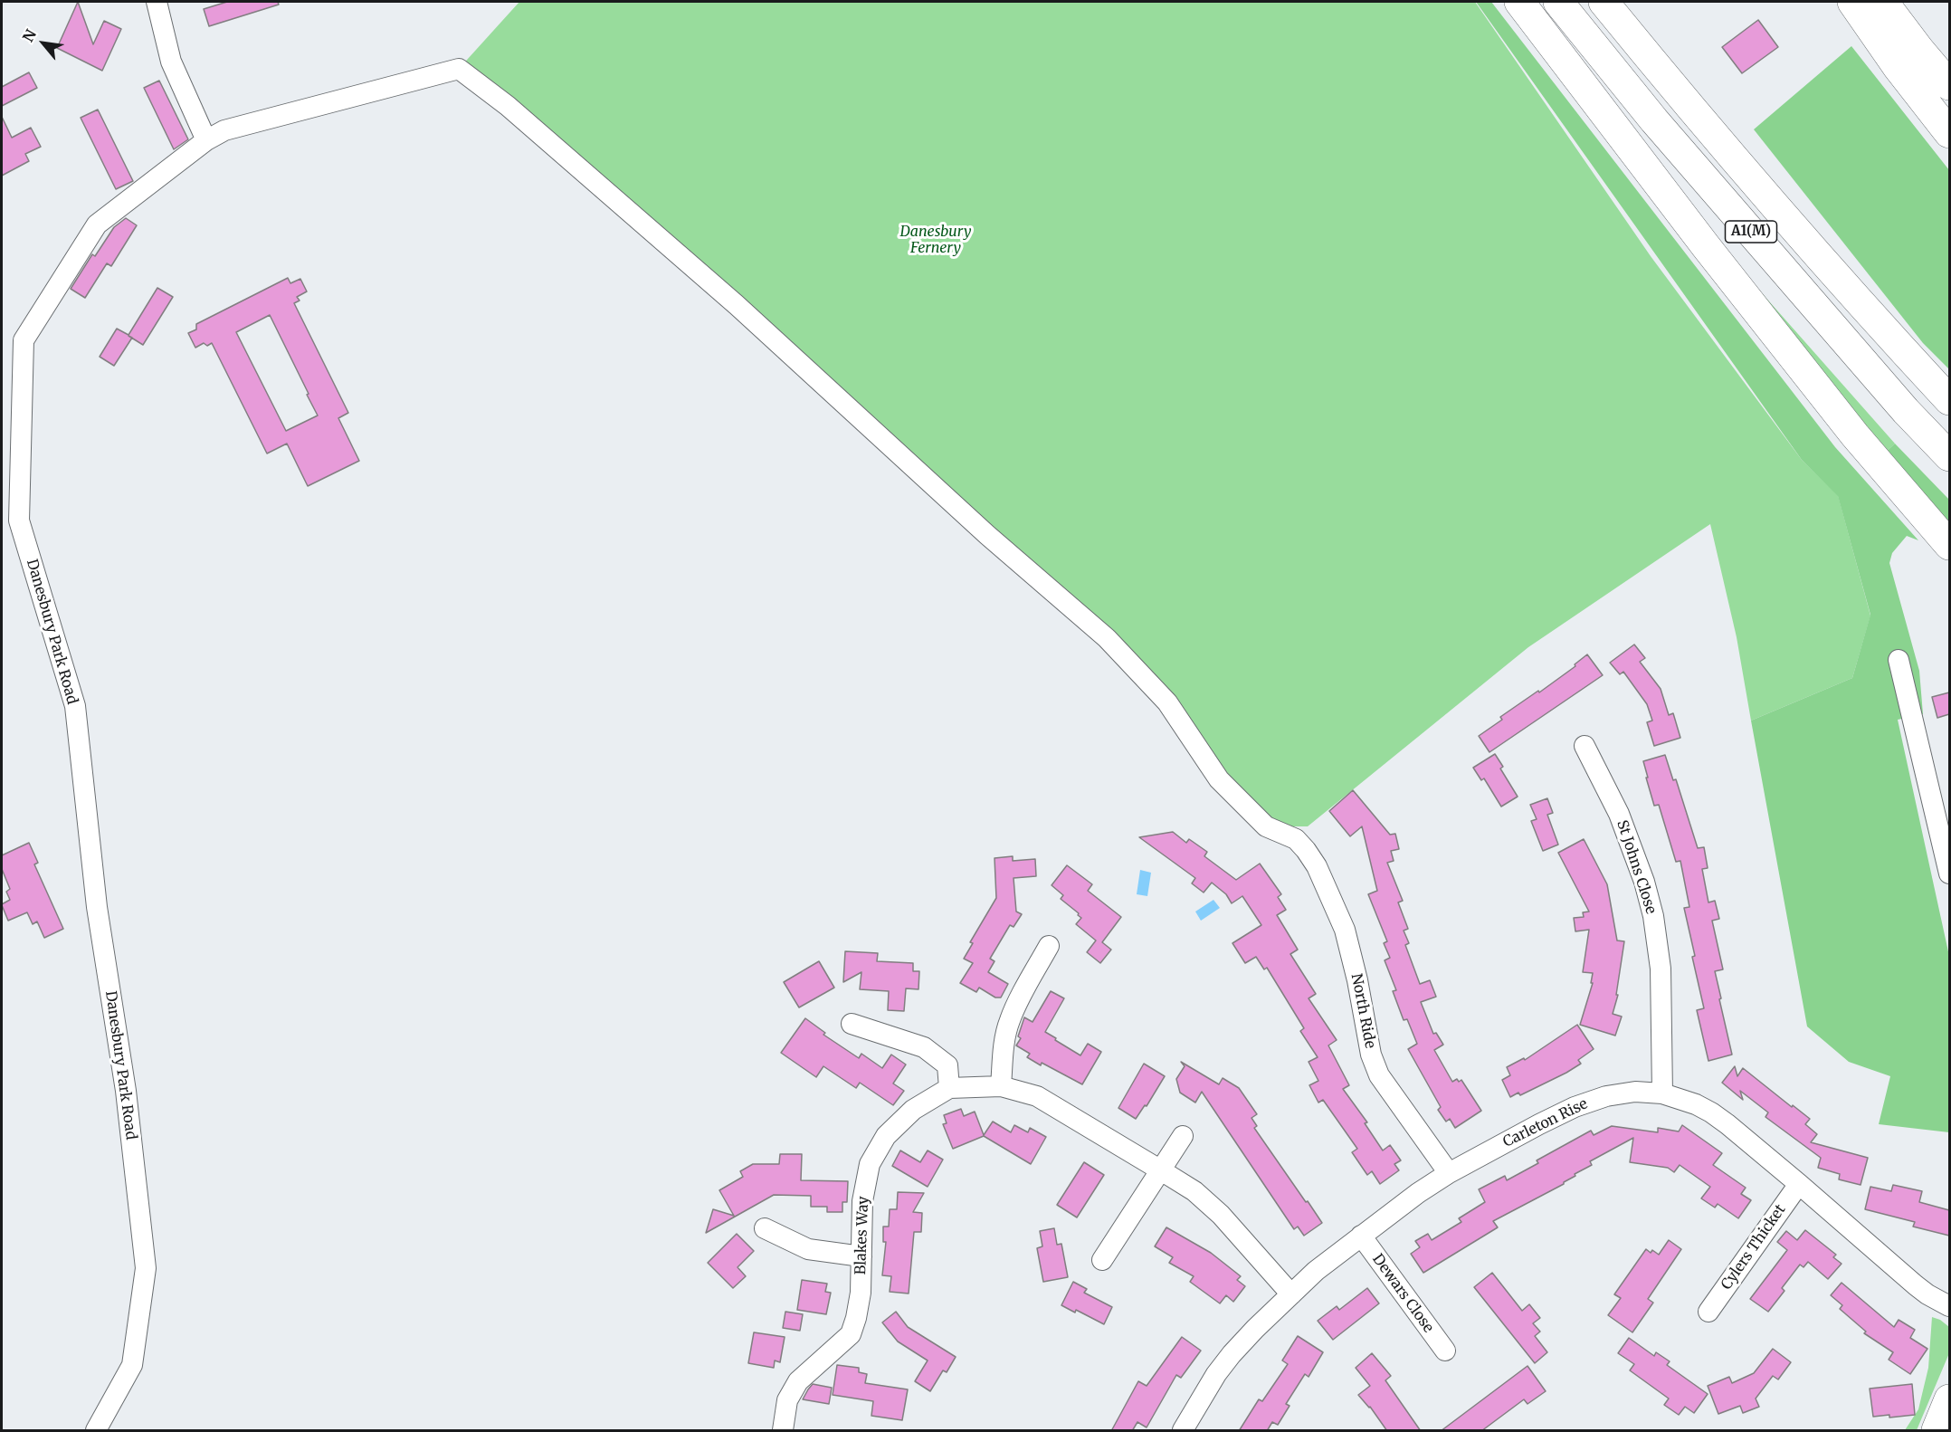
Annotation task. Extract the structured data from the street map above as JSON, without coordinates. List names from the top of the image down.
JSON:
{
  "streets": {
    "main road": ["A1(M)"],
    "street": [
      "Danesbury Park Road",
      "St Johns Close",
      "North Ride",
      "Carleton Rise",
      "Blakes Way",
      "Cylers Thicket",
      "Dewars Close"
    ]
  },
  "crossings": [
    ["Danesbury Park Road", "North Ride"],
    ["St Johns Close", "Carleton Rise"],
    ["North Ride", "Carleton Rise"],
    ["Carleton Rise", "Blakes Way"],
    ["Carleton Rise", "Cylers Thicket"],
    ["Carleton Rise", "Dewars Close"]
  ],
  "parks": ["Danesbury Fernery"],
  "north": "top left"
}
